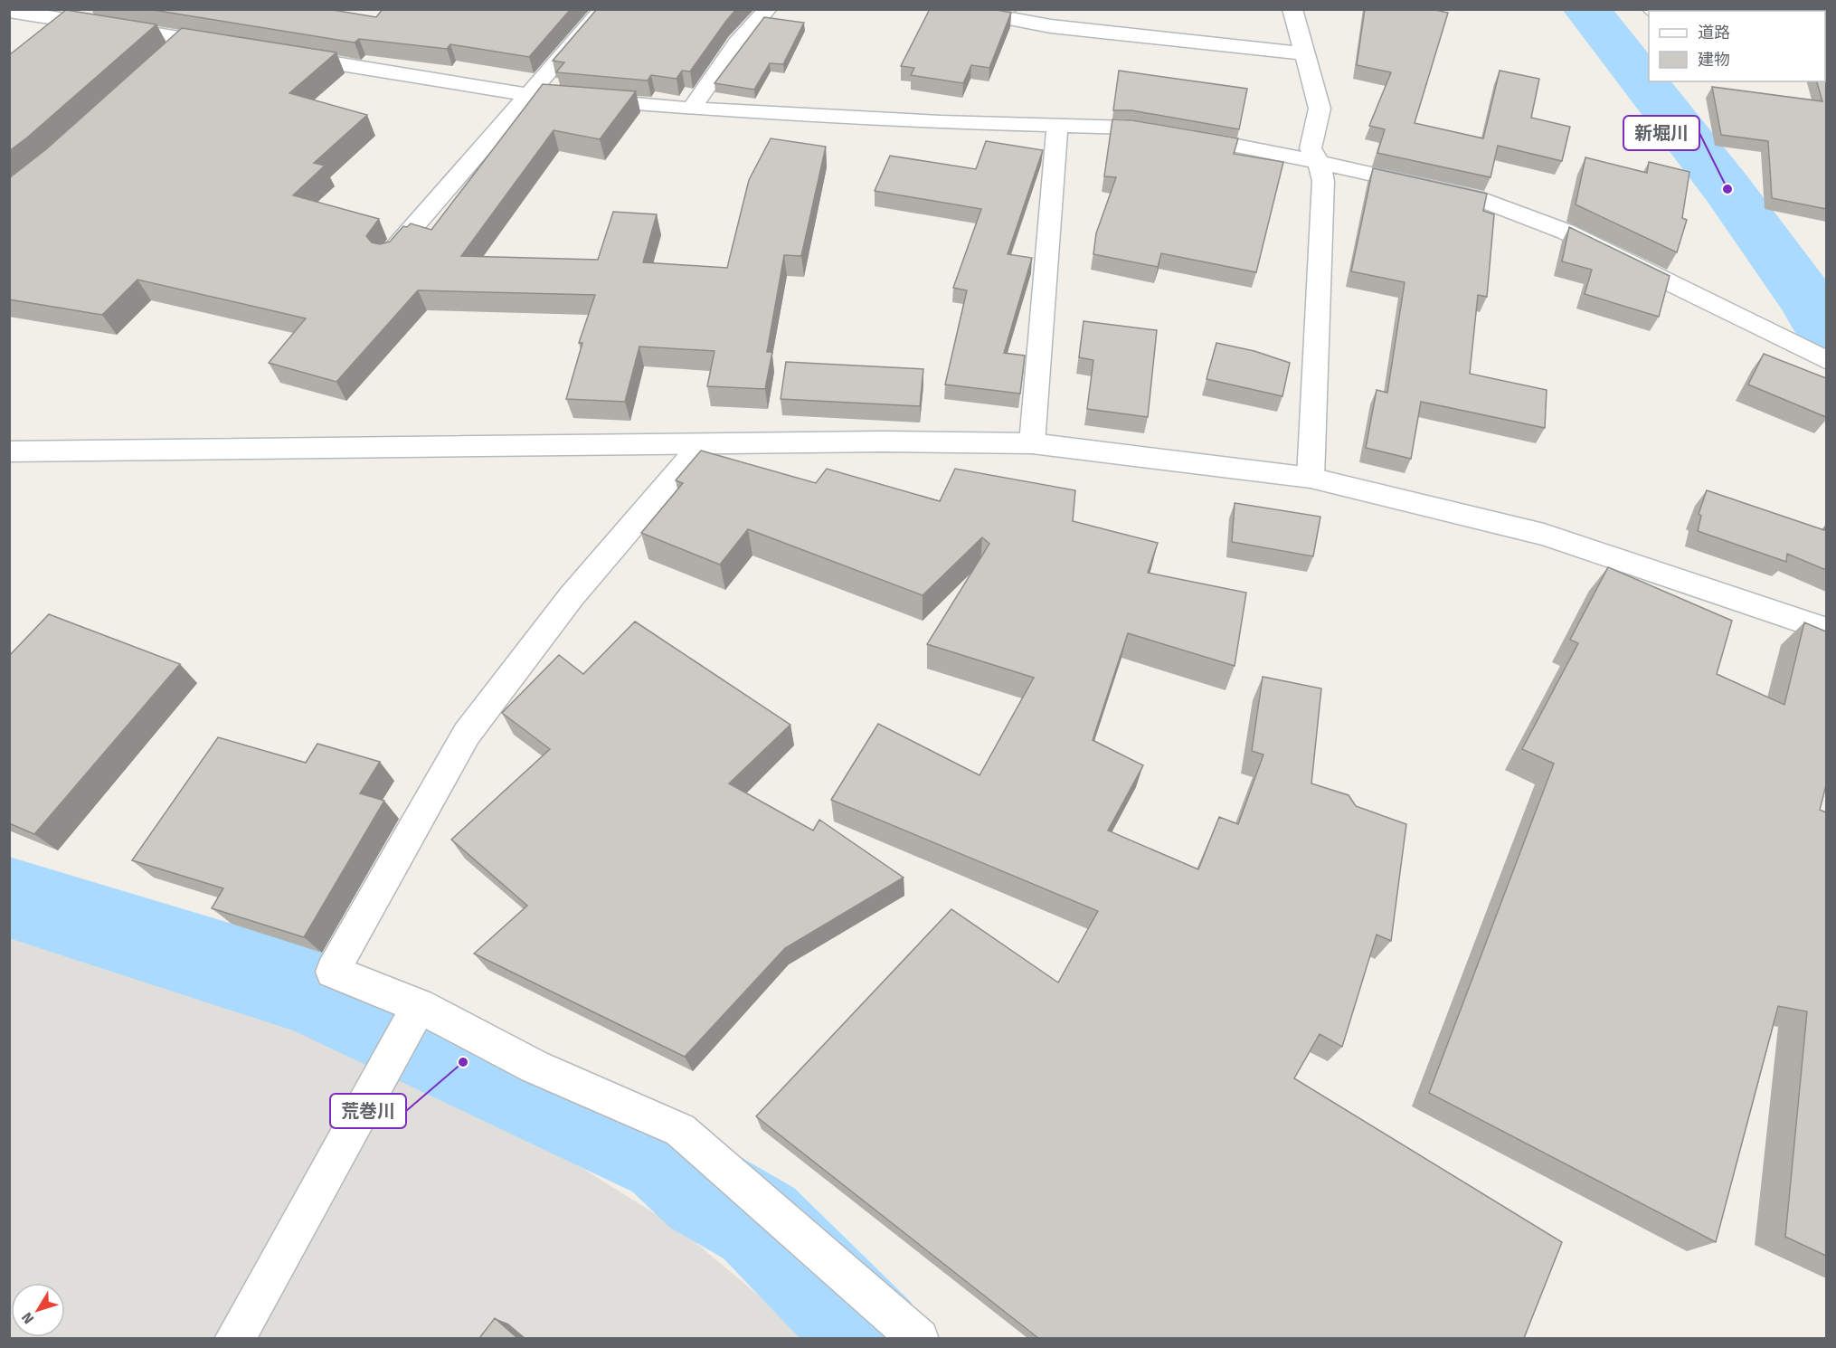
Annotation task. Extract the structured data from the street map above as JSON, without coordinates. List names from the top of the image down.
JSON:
{
  "places": ["新堀川", "荒巻川"],
  "legend": ["道路", "建物"],
  "north": "bottom left"
}
